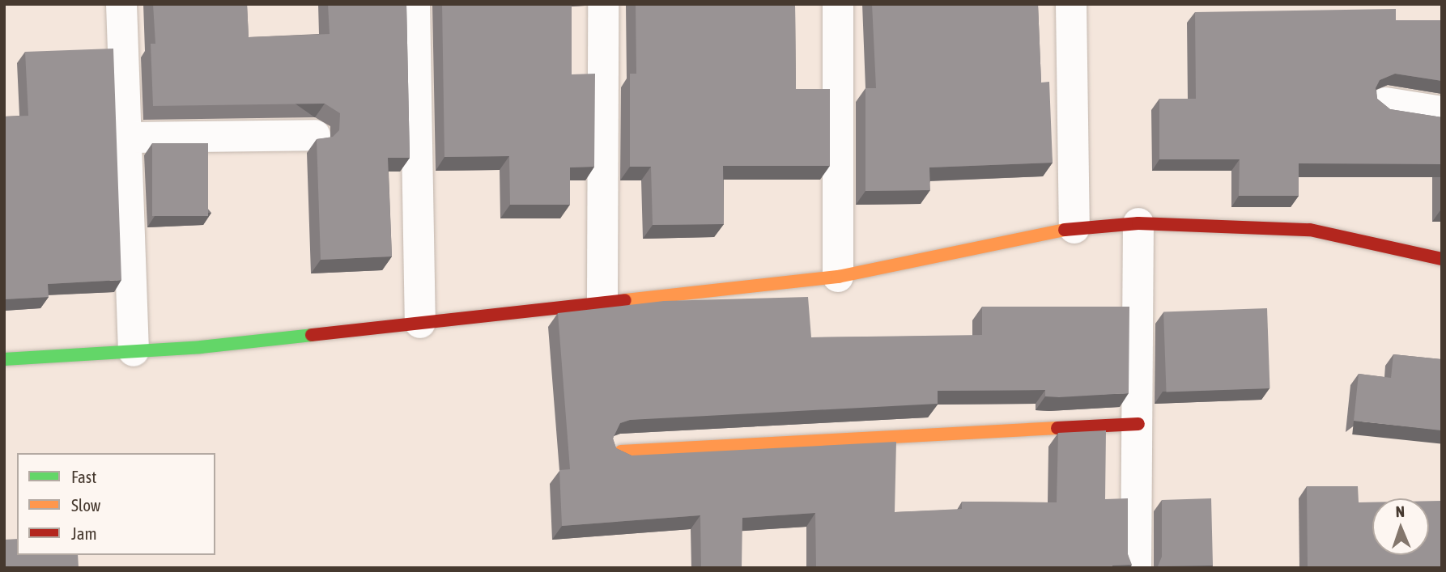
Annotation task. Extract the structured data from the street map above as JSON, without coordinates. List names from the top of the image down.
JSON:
{
  "legend": ["Fast", "Slow", "Jam"],
  "north": "top"
}
